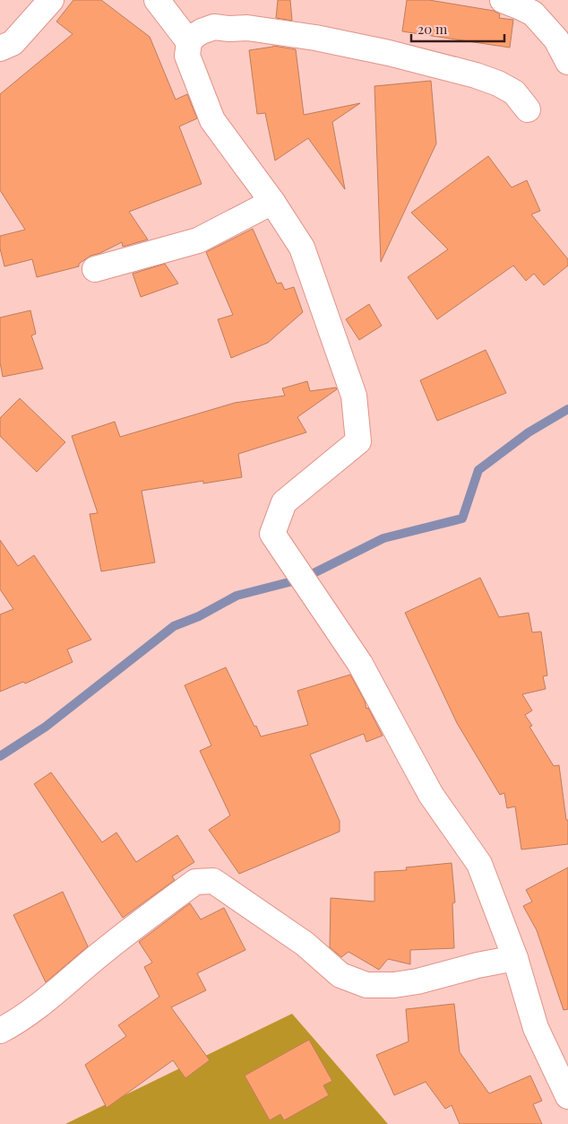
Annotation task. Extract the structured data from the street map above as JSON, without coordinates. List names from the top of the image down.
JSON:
{
  "scale_bar": "20 m"
}
